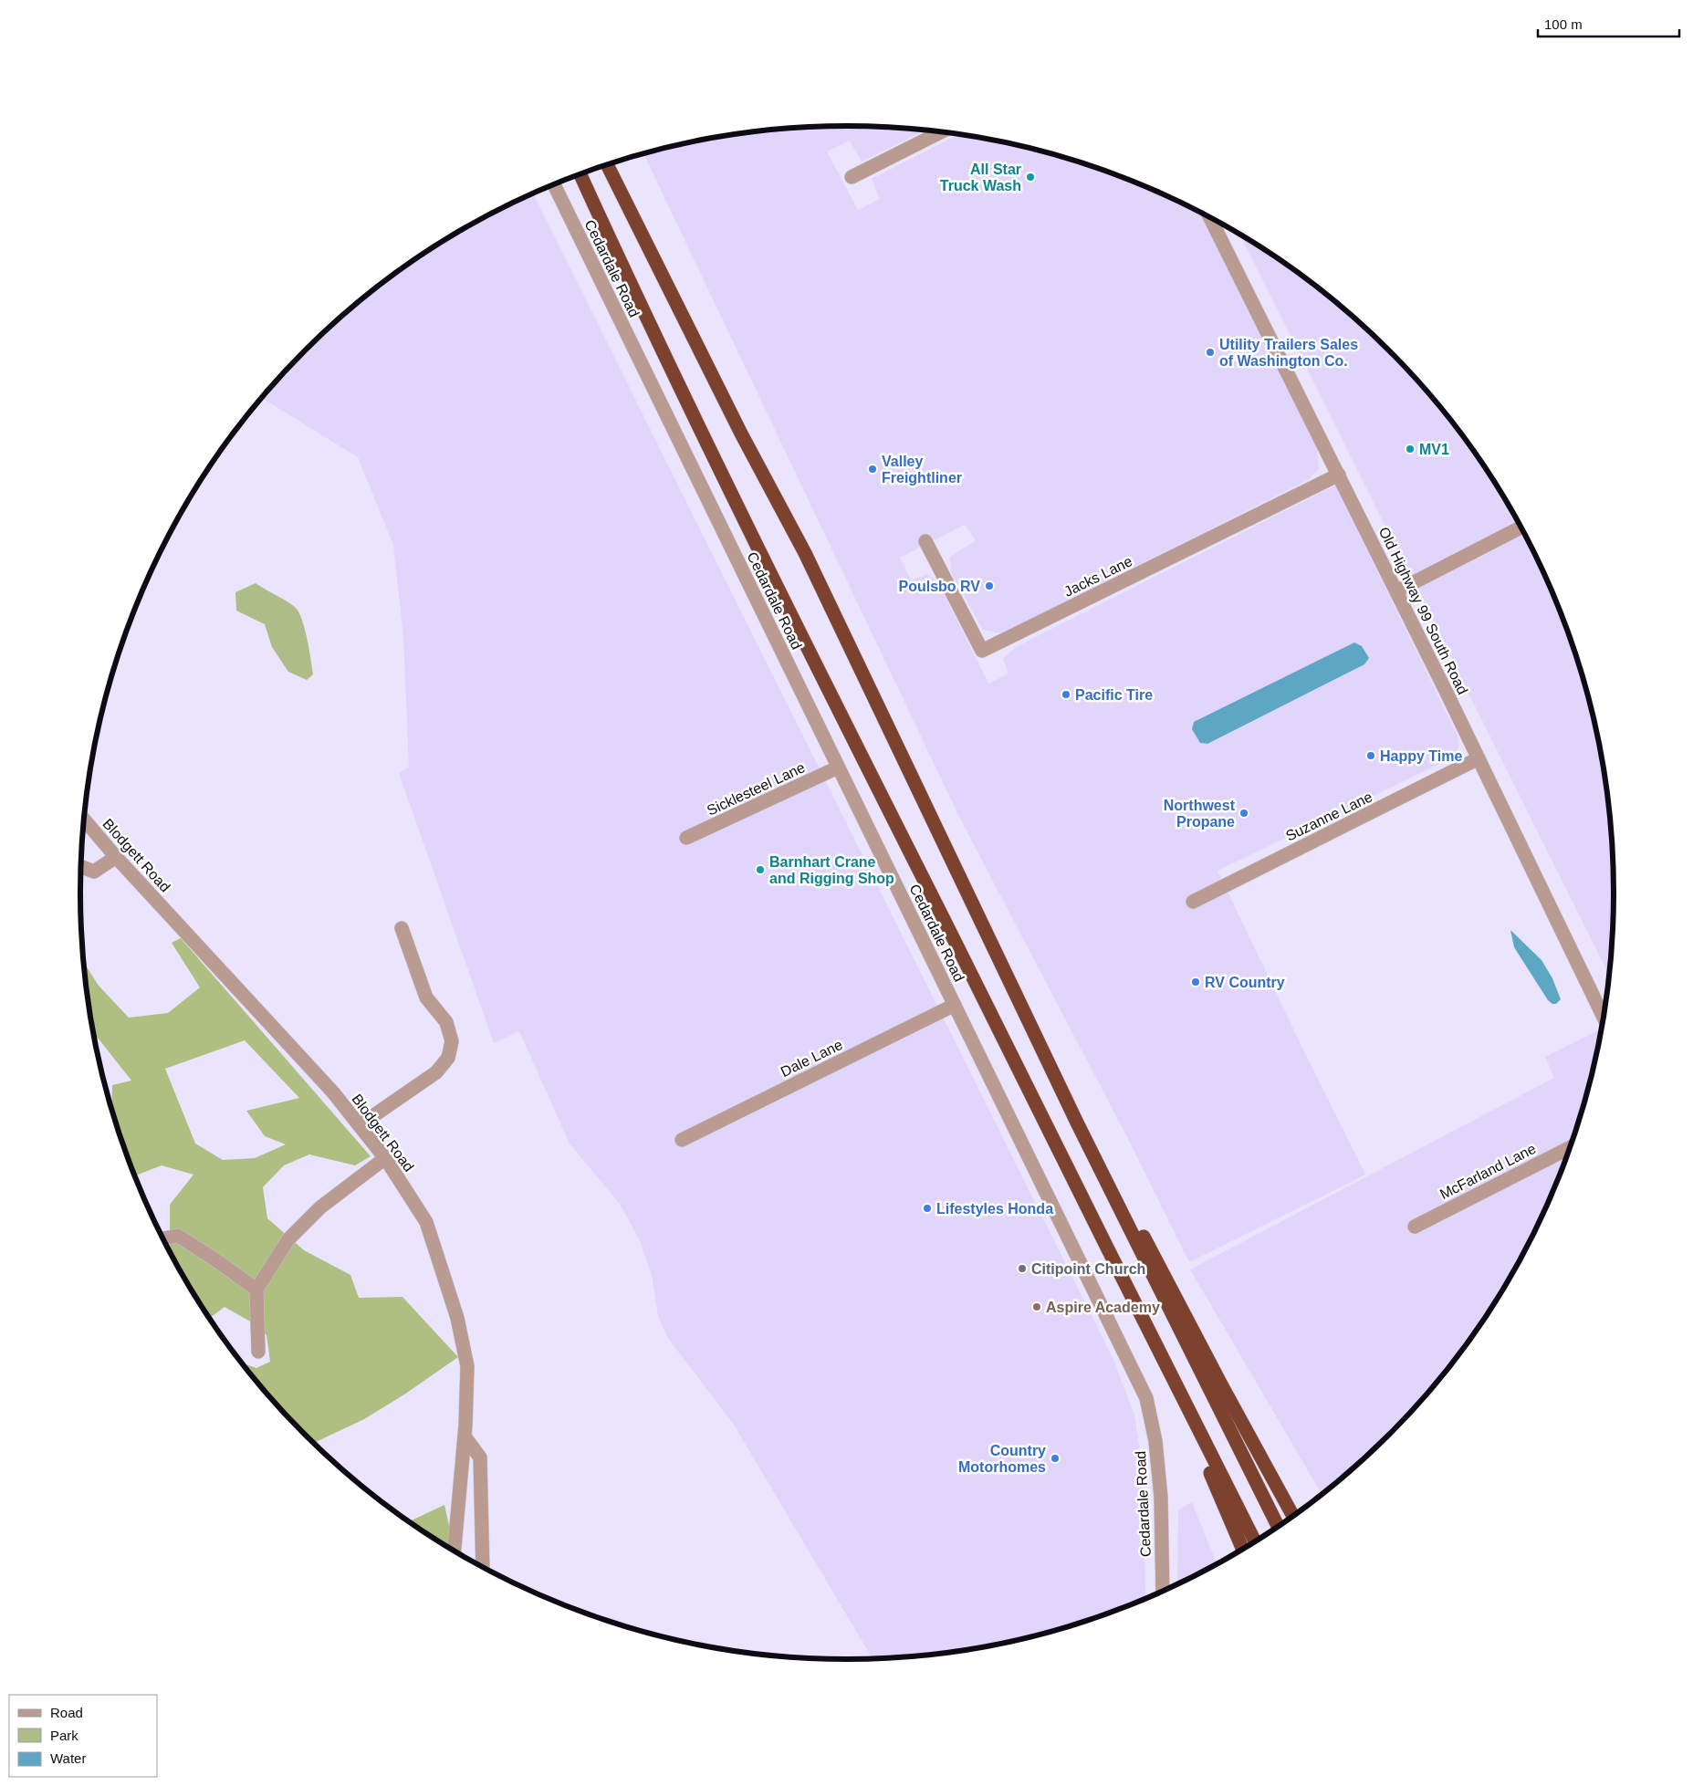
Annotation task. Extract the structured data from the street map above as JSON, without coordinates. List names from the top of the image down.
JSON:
{
  "streets": {
    "street": [
      "Cedardale Road",
      "Jacks Lane",
      "Old Highway 99 South Road",
      "Sicklesteel Lane",
      "Suzanne Lane",
      "Blodgett Road",
      "Dale Lane",
      "McFarland Lane"
    ]
  },
  "crossings": [
    ["Cedardale Road", "Sicklesteel Lane"],
    ["Cedardale Road", "Dale Lane"],
    ["Jacks Lane", "Old Highway 99 South Road"],
    ["Old Highway 99 South Road", "Suzanne Lane"]
  ],
  "places": [
    "All Star Truck Wash",
    "Utility Trailers Sales of Washington Co.",
    "MV1",
    "Valley Freightliner",
    "Poulsbo RV",
    "Pacific Tire",
    "Happy Time",
    "Northwest Propane",
    "Barnhart Crane and Rigging Shop",
    "RV Country",
    "Lifestyles Honda",
    "Citipoint Church",
    "Aspire Academy",
    "Country Motorhomes"
  ],
  "legend": ["Road", "Park", "Water"],
  "scale_bar": "100 m"
}
